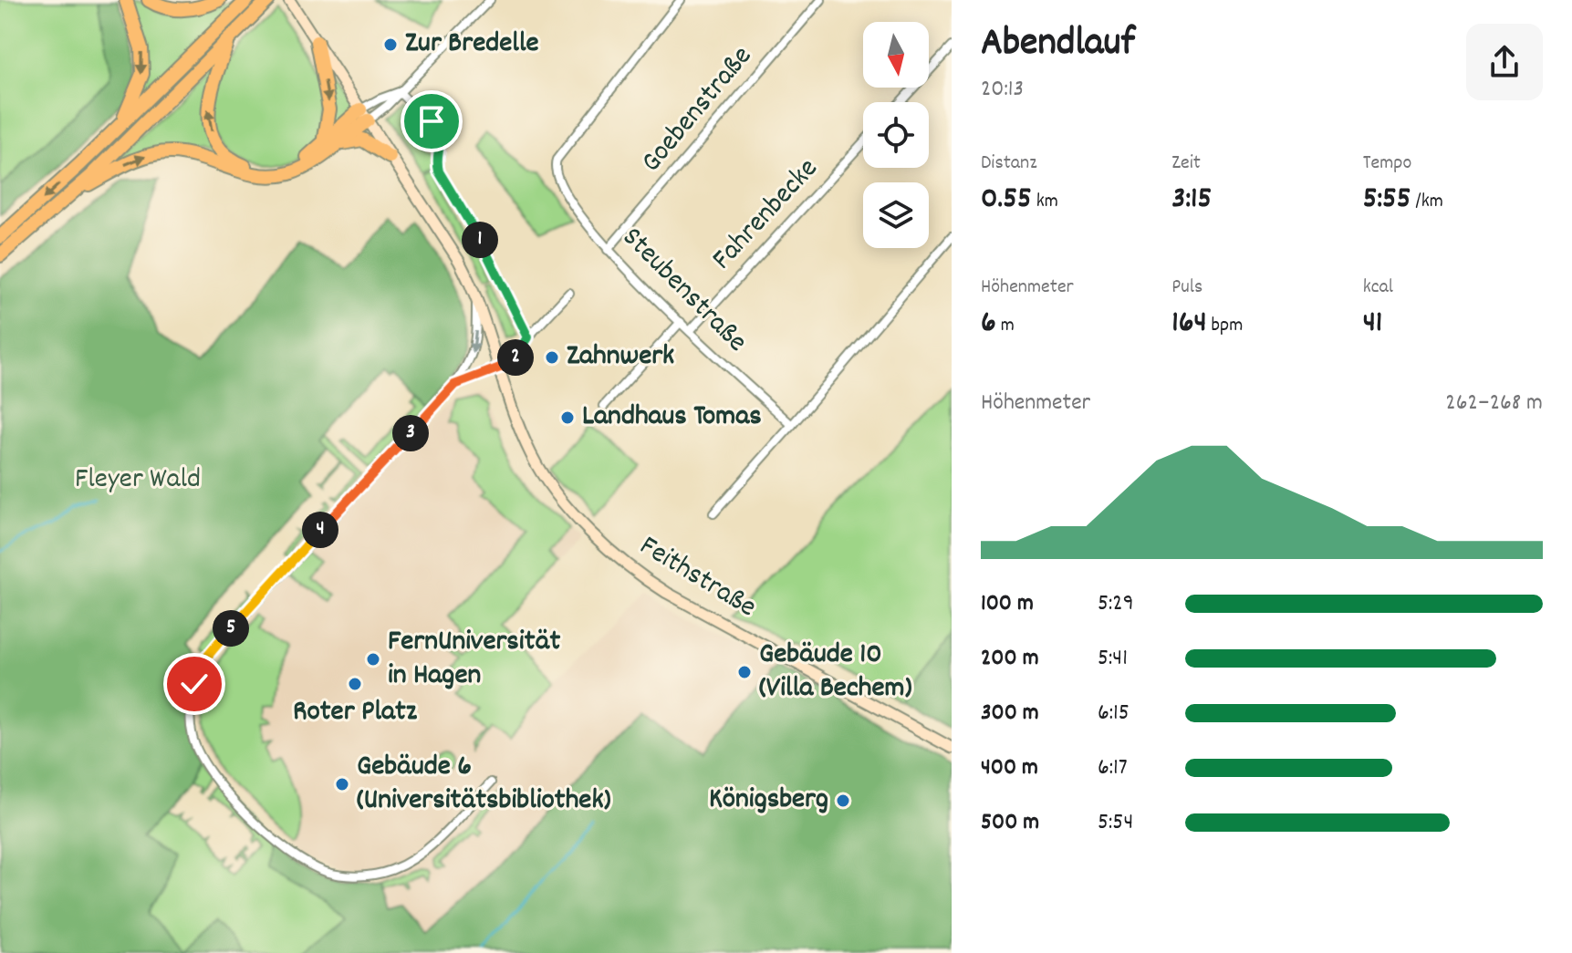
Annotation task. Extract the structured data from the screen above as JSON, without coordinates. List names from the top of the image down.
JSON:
{
  "streets": {
    "main road": ["Feithstraße"],
    "street": ["Goebenstraße", "Fahrenbecke", "Steubenstraße"]
  },
  "crossings": [
    ["Goebenstraße", "Steubenstraße"],
    ["Fahrenbecke", "Steubenstraße"]
  ],
  "parks": ["Fleyer Wald"],
  "places": [
    "Zur Bredelle",
    "Zahnwerk",
    "Landhaus Tomas",
    "FernUniversität in Hagen",
    "Gebäude 10 (Villa Bechem)",
    "Roter Platz",
    "Gebäude 6 (Universitätsbibliothek)",
    "Königsberg"
  ],
  "north": "bottom",
  "page": {
    "heading": ["Abendlauf", "20:13"],
    "stats": [
      ["Distanz", "0.55 km"],
      ["Zeit", "3:15"],
      ["Tempo", "5:55 /km"],
      ["Höhenmeter", "6 m"],
      ["Puls", "164 bpm"],
      ["kcal", "41"]
    ],
    "pins": [
      "1",
      "2",
      "3",
      "4",
      "5"
    ],
    "chart": ["Höhenmeter", "262–268 m"],
    "list": [
      {
        "name": "100 m",
        "note": "5:29"
      },
      {
        "name": "200 m",
        "note": "5:41"
      },
      {
        "name": "300 m",
        "note": "6:15"
      },
      {
        "name": "400 m",
        "note": "6:17"
      },
      {
        "name": "500 m",
        "note": "5:54"
      }
    ]
  }
}
